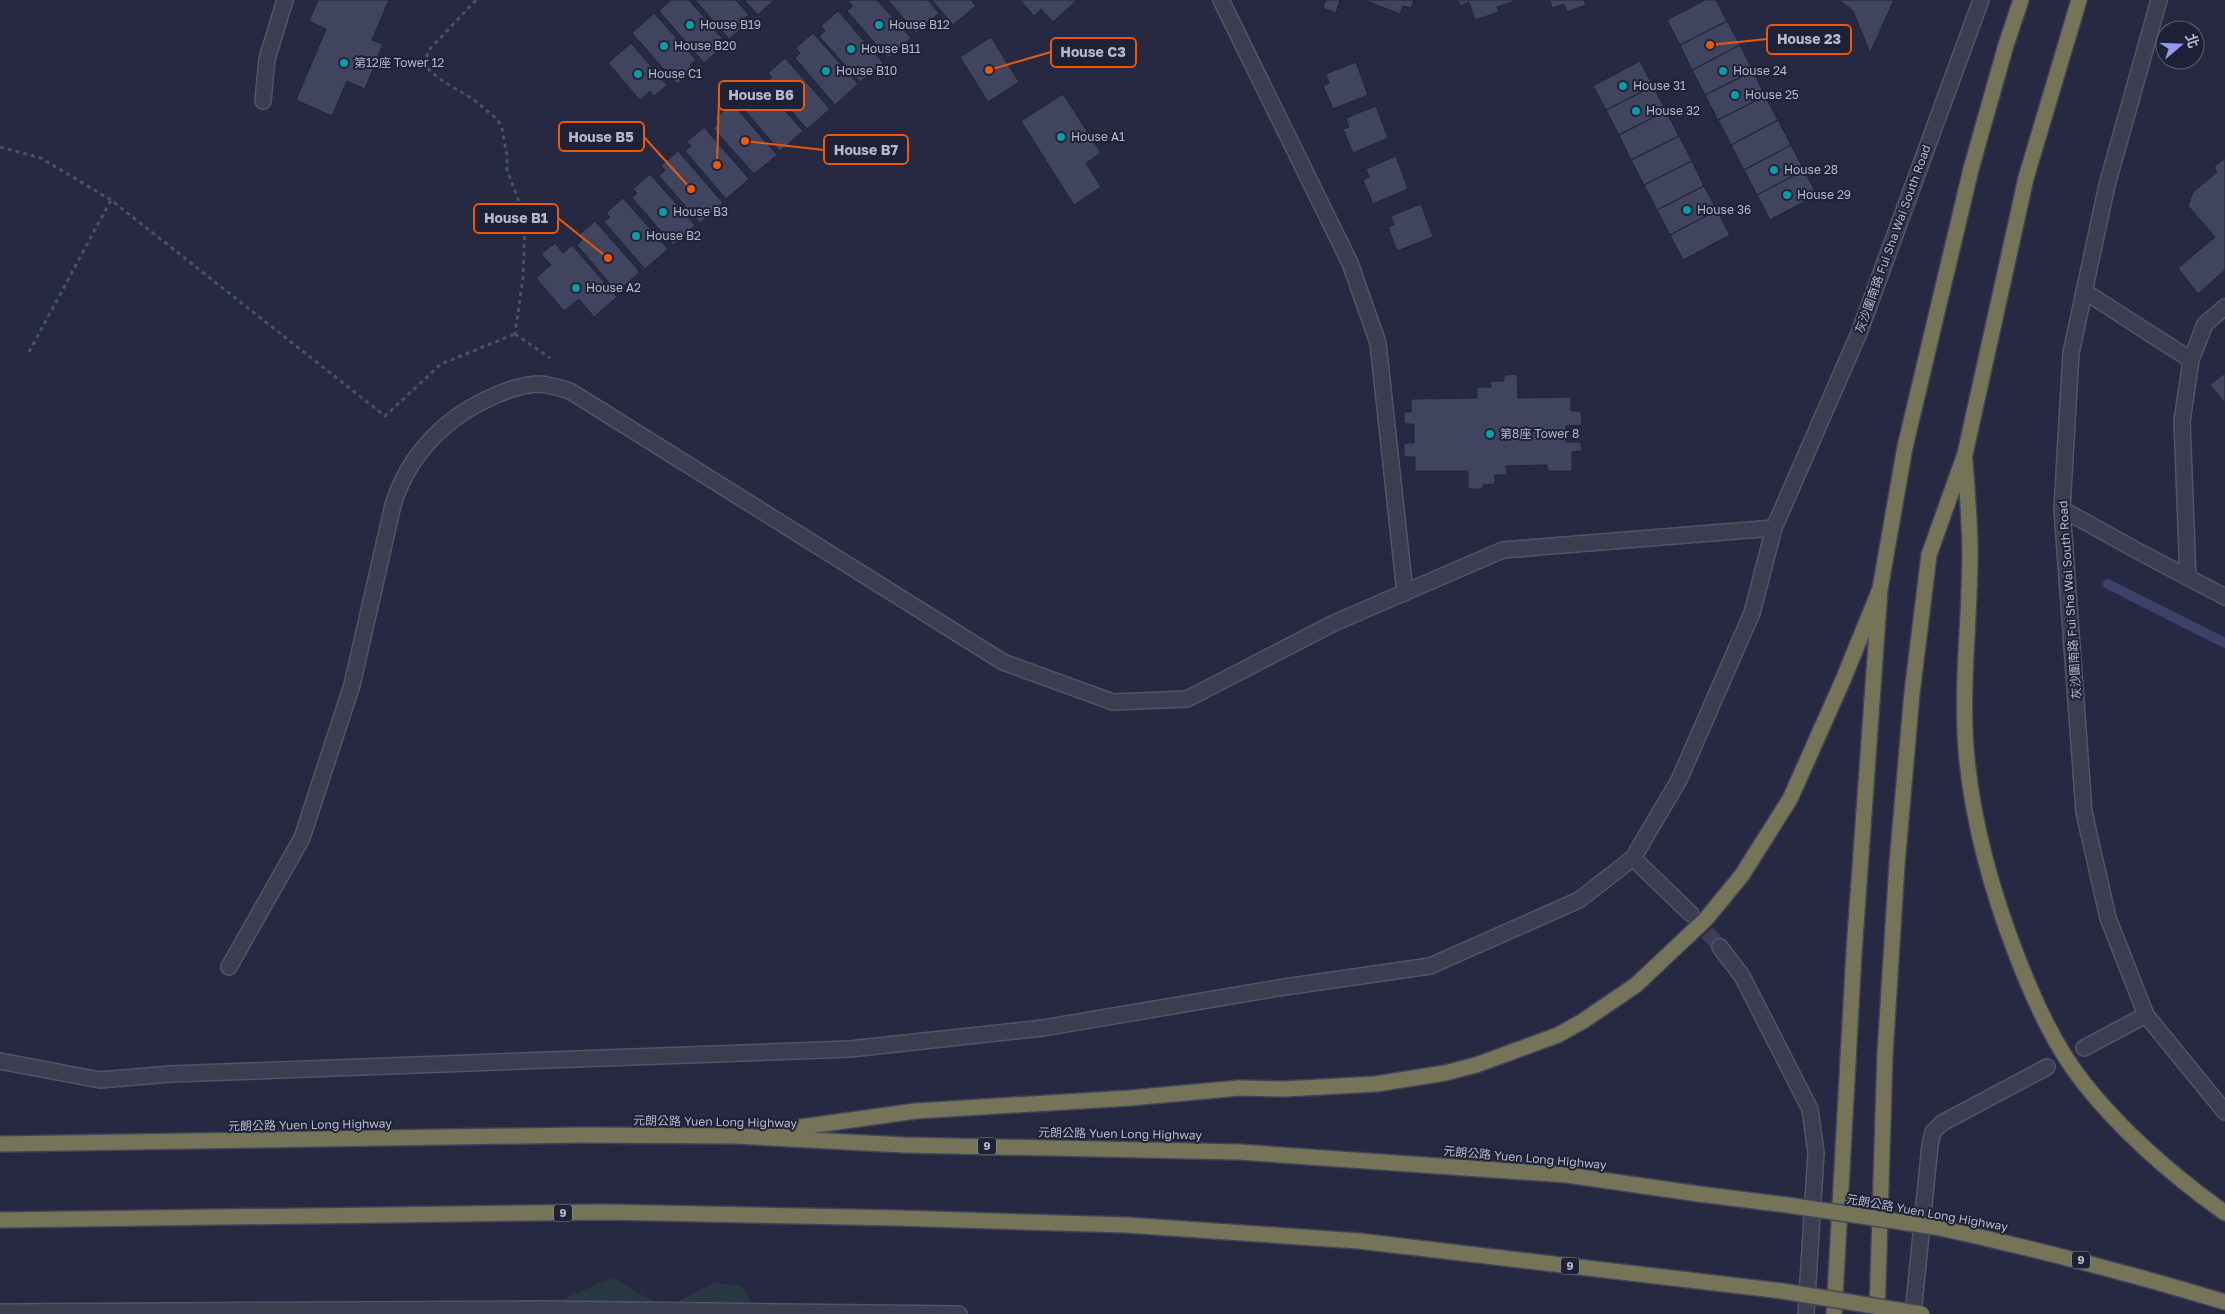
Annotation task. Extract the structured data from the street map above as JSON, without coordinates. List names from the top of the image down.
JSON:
{
  "streets": {
    "highway": ["元朗公路 Yuen Long Highway", "9"],
    "street": ["灰沙圍南路 Fui Sha Wai South Road"]
  },
  "places": [
    "House B19",
    "House B12",
    "House 23",
    "House B20",
    "House B11",
    "第12座 Tower 12",
    "House C3",
    "House B10",
    "House 24",
    "House C1",
    "House 31",
    "House 25",
    "House 32",
    "House A1",
    "House B7",
    "House B6",
    "House 28",
    "House B5",
    "House 29",
    "House 36",
    "House B3",
    "House B2",
    "House B1",
    "House A2",
    "第8座 Tower 8"
  ],
  "north": "right"
}
